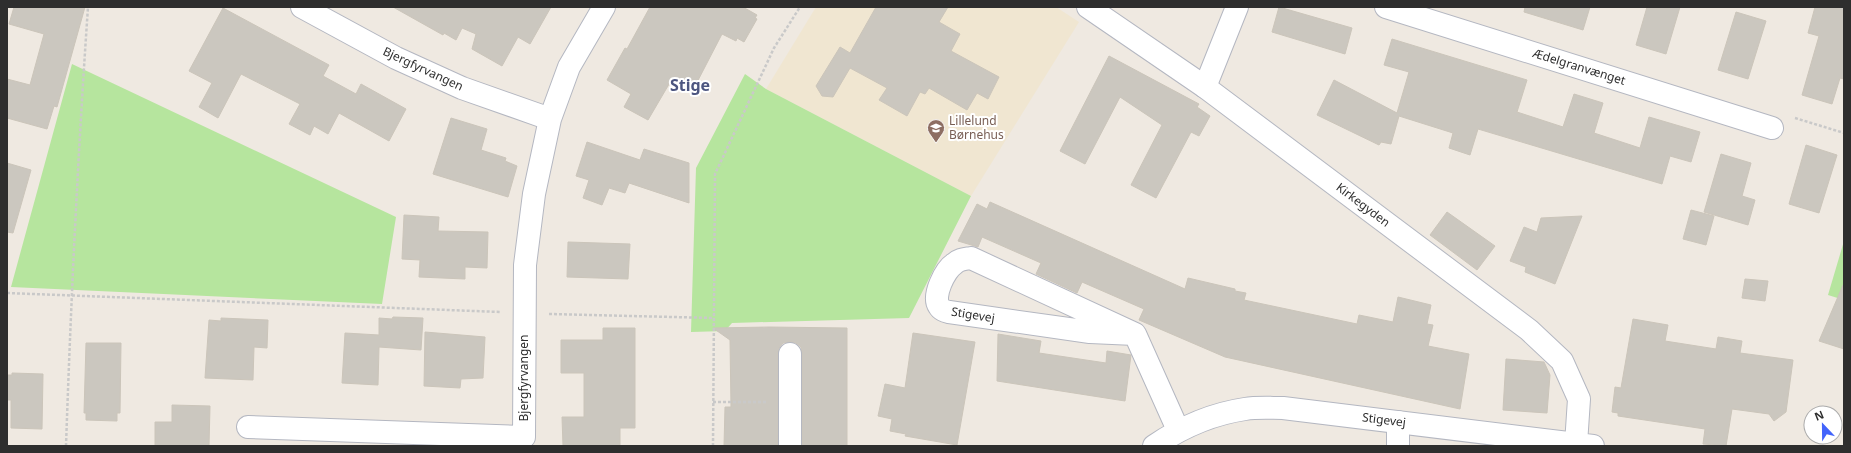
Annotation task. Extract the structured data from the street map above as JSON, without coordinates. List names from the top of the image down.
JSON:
{
  "streets": {
    "street": [
      "Ædelgranvænget",
      "Bjergfyrvangen",
      "Kirkegyden",
      "Stigevej"
    ]
  },
  "crossings": [
    ["Kirkegyden", "Stigevej"]
  ],
  "districts": ["Stige"],
  "places": {
    "school or university": ["Lillelund Børnehus"]
  },
  "north": "top"
}
